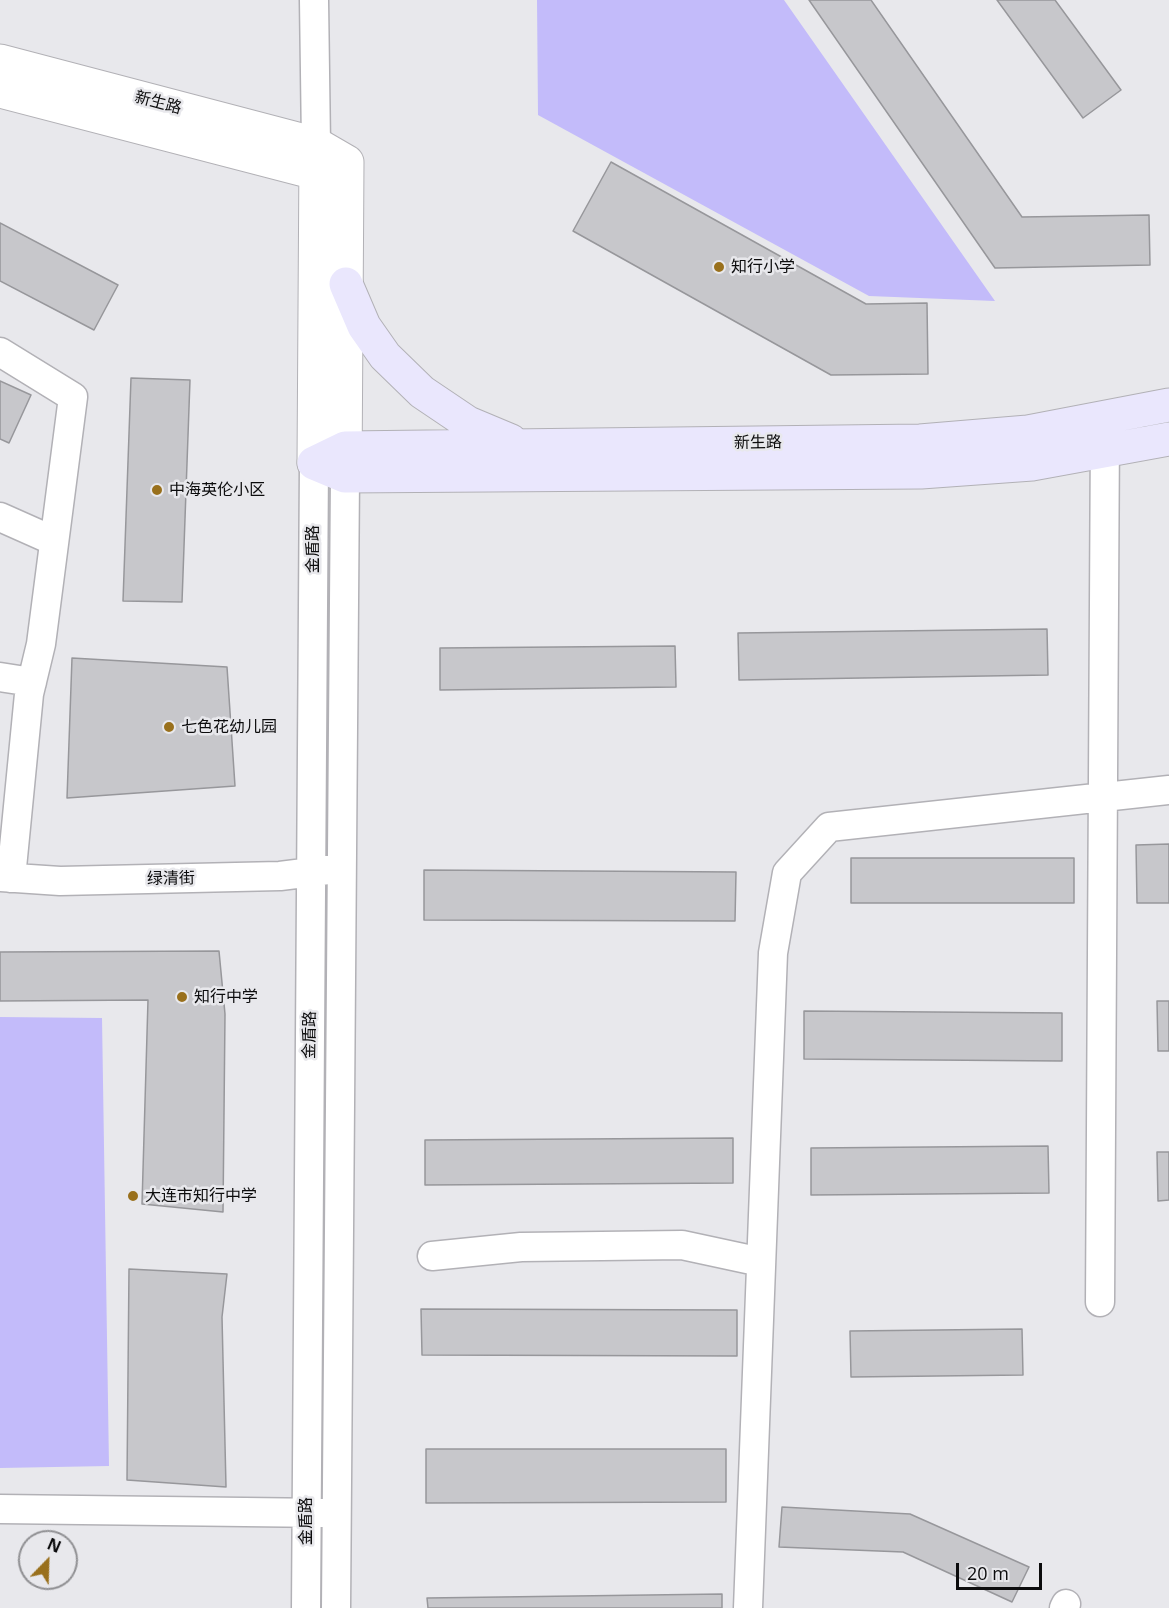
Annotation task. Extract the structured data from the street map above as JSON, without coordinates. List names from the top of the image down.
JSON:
{
  "streets": {
    "main road": ["新生路"],
    "street": ["金盾路", "绿清街"]
  },
  "crossings": [
    ["新生路", "金盾路"],
    ["金盾路", "绿清街"]
  ],
  "places": [
    "知行小学",
    "中海英伦小区",
    "七色花幼儿园",
    "知行中学",
    "大连市知行中学"
  ],
  "scale_bar": "20 m",
  "north": "top right"
}
